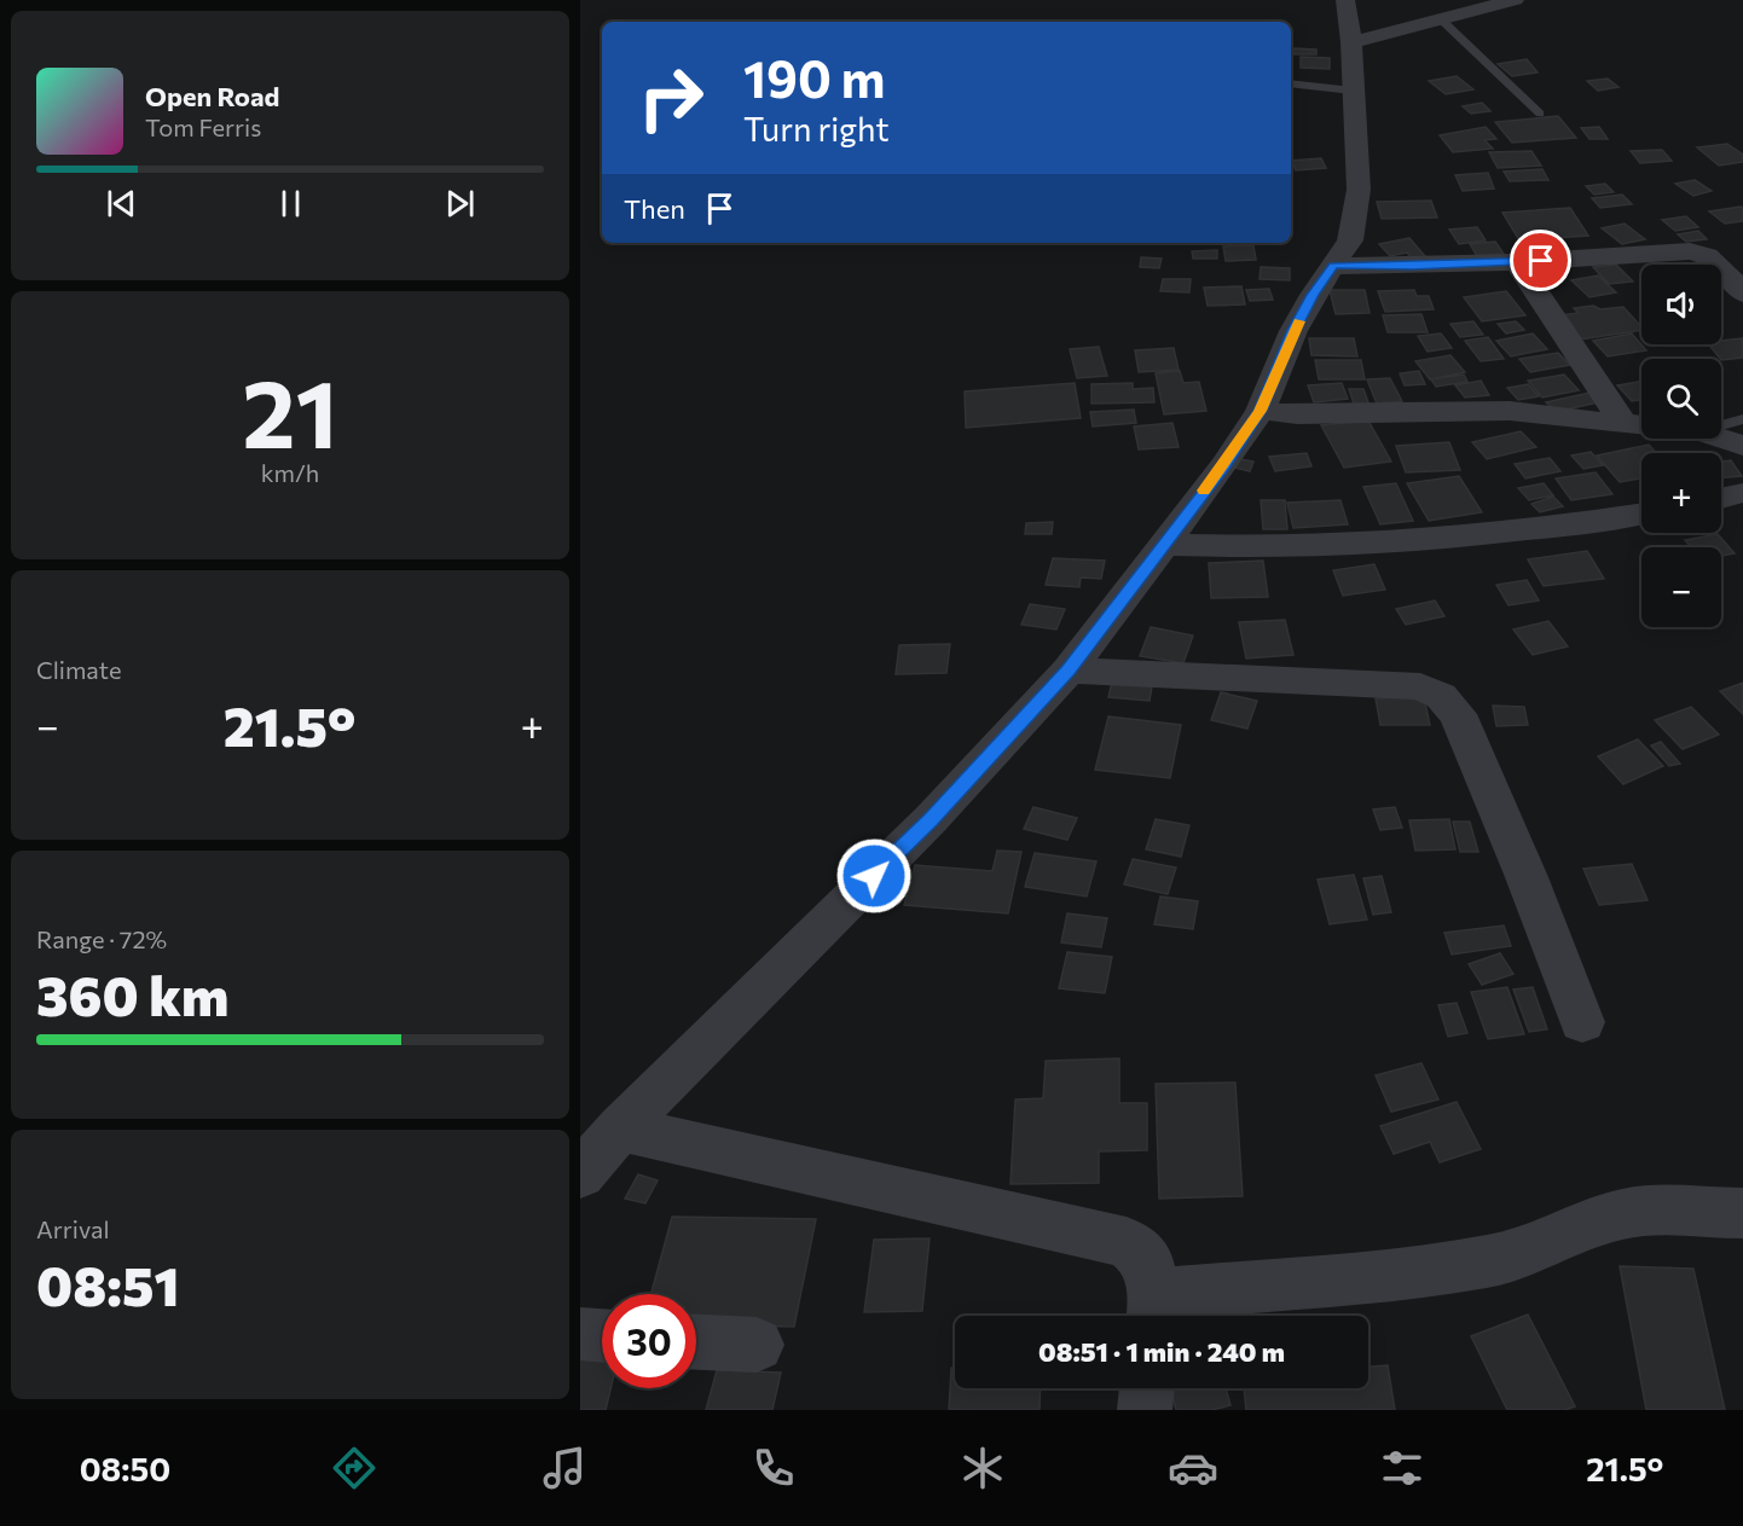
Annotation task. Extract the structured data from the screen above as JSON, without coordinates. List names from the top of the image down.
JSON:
{
  "page": {
    "turn": ["190 m", "Turn right"],
    "song": ["Open Road", "Tom Ferris"],
    "then": "Then",
    "map_buttons": ["+", "−"],
    "tile": [
      ["21", "km/h"],
      "Climate",
      ["Range · 72%", "360 km"],
      ["Arrival", "08:51"]
    ],
    "heat": ["−", "21.5°", "+"],
    "limit": "30",
    "trip": "08:51 · 1 min · 240 m",
    "tabs": ["08:50", "21.5°"]
  }
}
